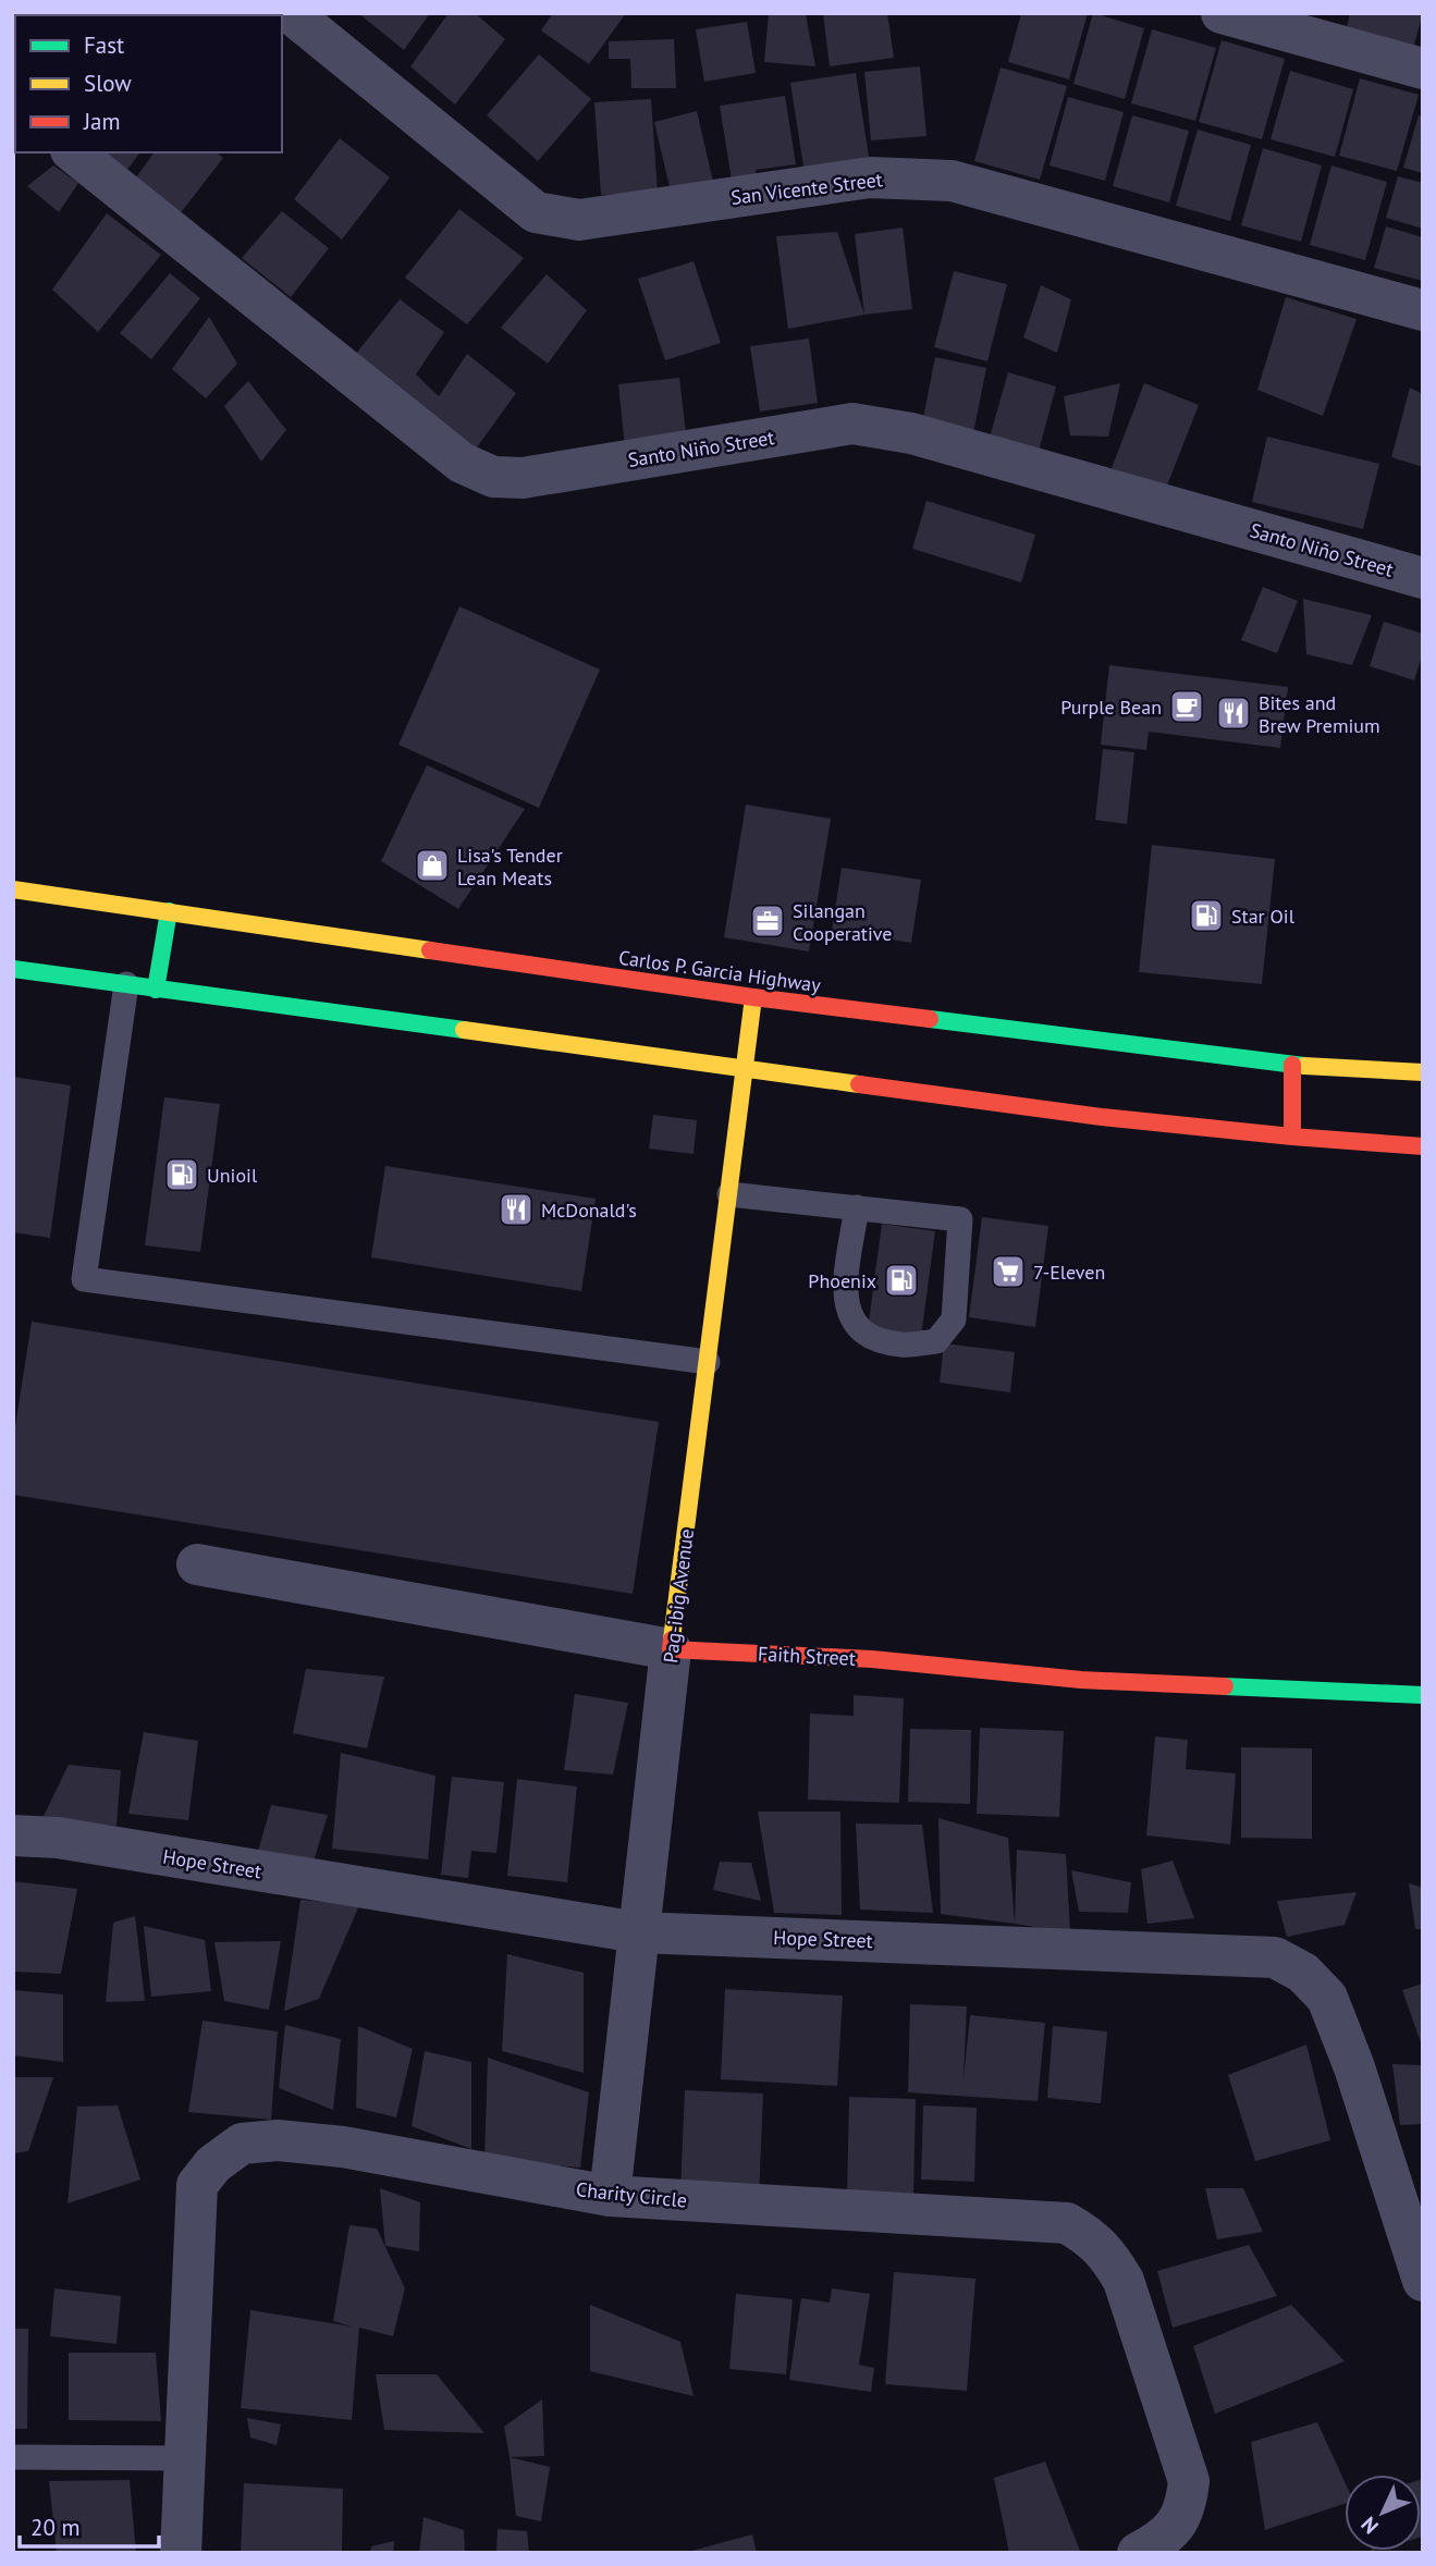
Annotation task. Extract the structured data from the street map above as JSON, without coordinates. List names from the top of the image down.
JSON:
{
  "streets": {
    "main road": ["Carlos P. Garcia Highway", "Pag-ibig Avenue", "Faith Street"],
    "street": [
      "San Vicente Street",
      "Santo Niño Street",
      "Hope Street",
      "Charity Circle"
    ]
  },
  "crossings": [
    ["Carlos P. Garcia Highway", "Pag-ibig Avenue"],
    ["Pag-ibig Avenue", "Faith Street"],
    ["Pag-ibig Avenue", "Hope Street"],
    ["Pag-ibig Avenue", "Charity Circle"]
  ],
  "places": {
    "cafe": ["Purple Bean"],
    "restaurant": ["Bites and Brew Premium", "McDonald's"],
    "shop": ["Lisa's Tender Lean Meats"],
    "fuel station": ["Star Oil", "Unioil", "Phoenix"],
    "office": ["Silangan Cooperative"],
    "supermarket": ["7-Eleven"]
  },
  "legend": ["Fast", "Slow", "Jam"],
  "scale_bar": "20 m",
  "north": "bottom left"
}
